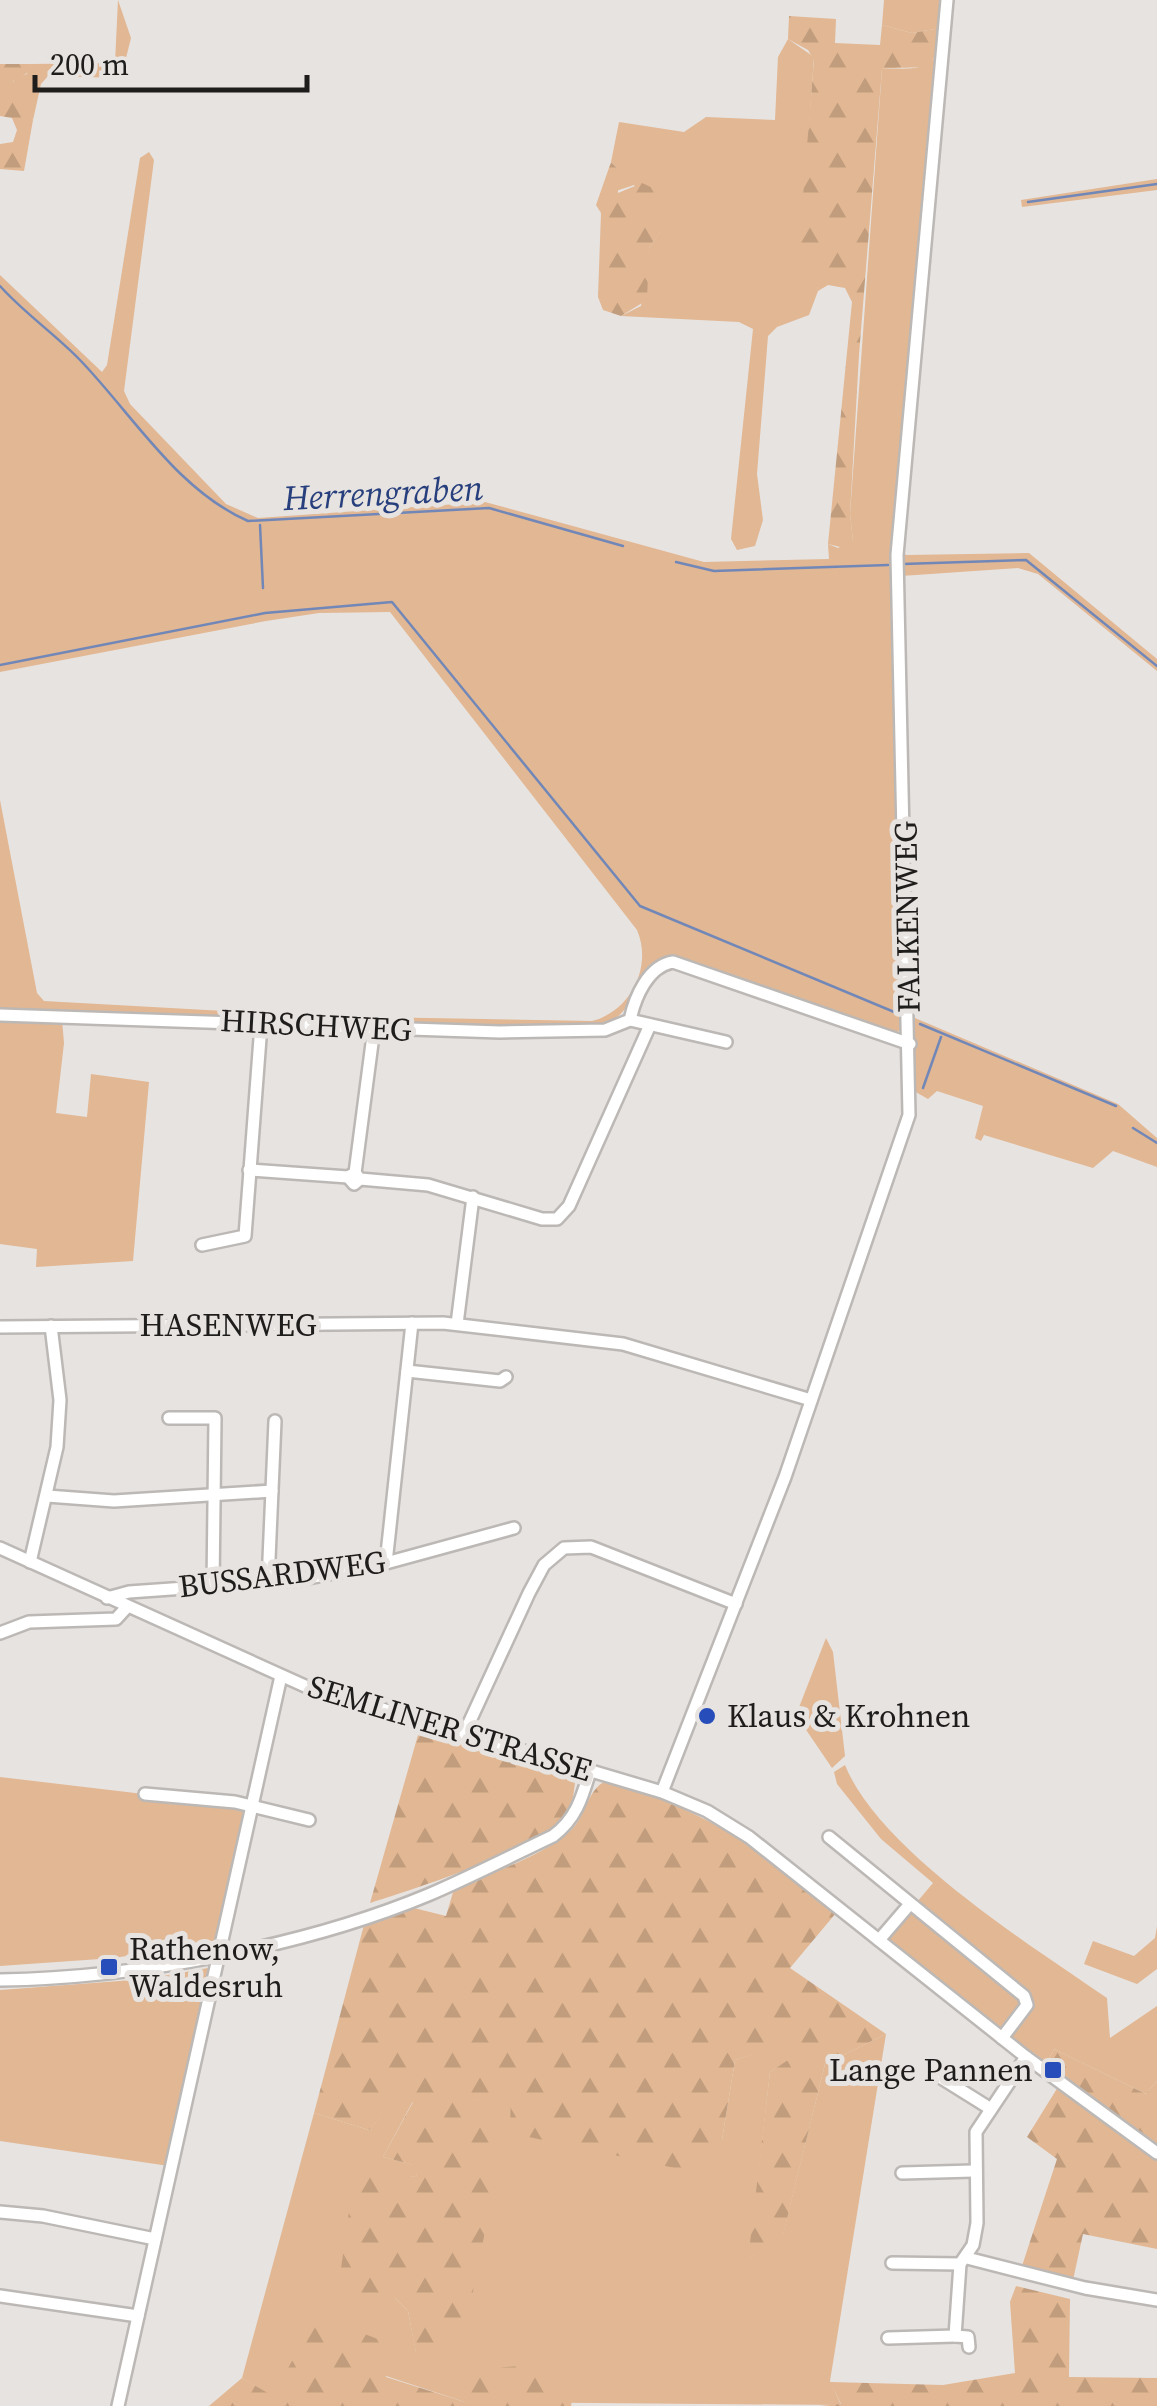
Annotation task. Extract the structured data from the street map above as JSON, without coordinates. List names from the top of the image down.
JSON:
{
  "streets": {
    "street": [
      "FALKENWEG",
      "HIRSCHWEG",
      "HASENWEG",
      "BUSSARDWEG",
      "SEMLINER STRASSE"
    ]
  },
  "crossings": [
    ["FALKENWEG", "HASENWEG"],
    ["FALKENWEG", "SEMLINER STRASSE"],
    ["BUSSARDWEG", "SEMLINER STRASSE"]
  ],
  "water": ["Herrengraben"],
  "places": {
    "other": ["Klaus & Krohnen"],
    "transit": ["Rathenow, Waldesruh", "Lange Pannen"]
  },
  "scale_bar": "200 m"
}
